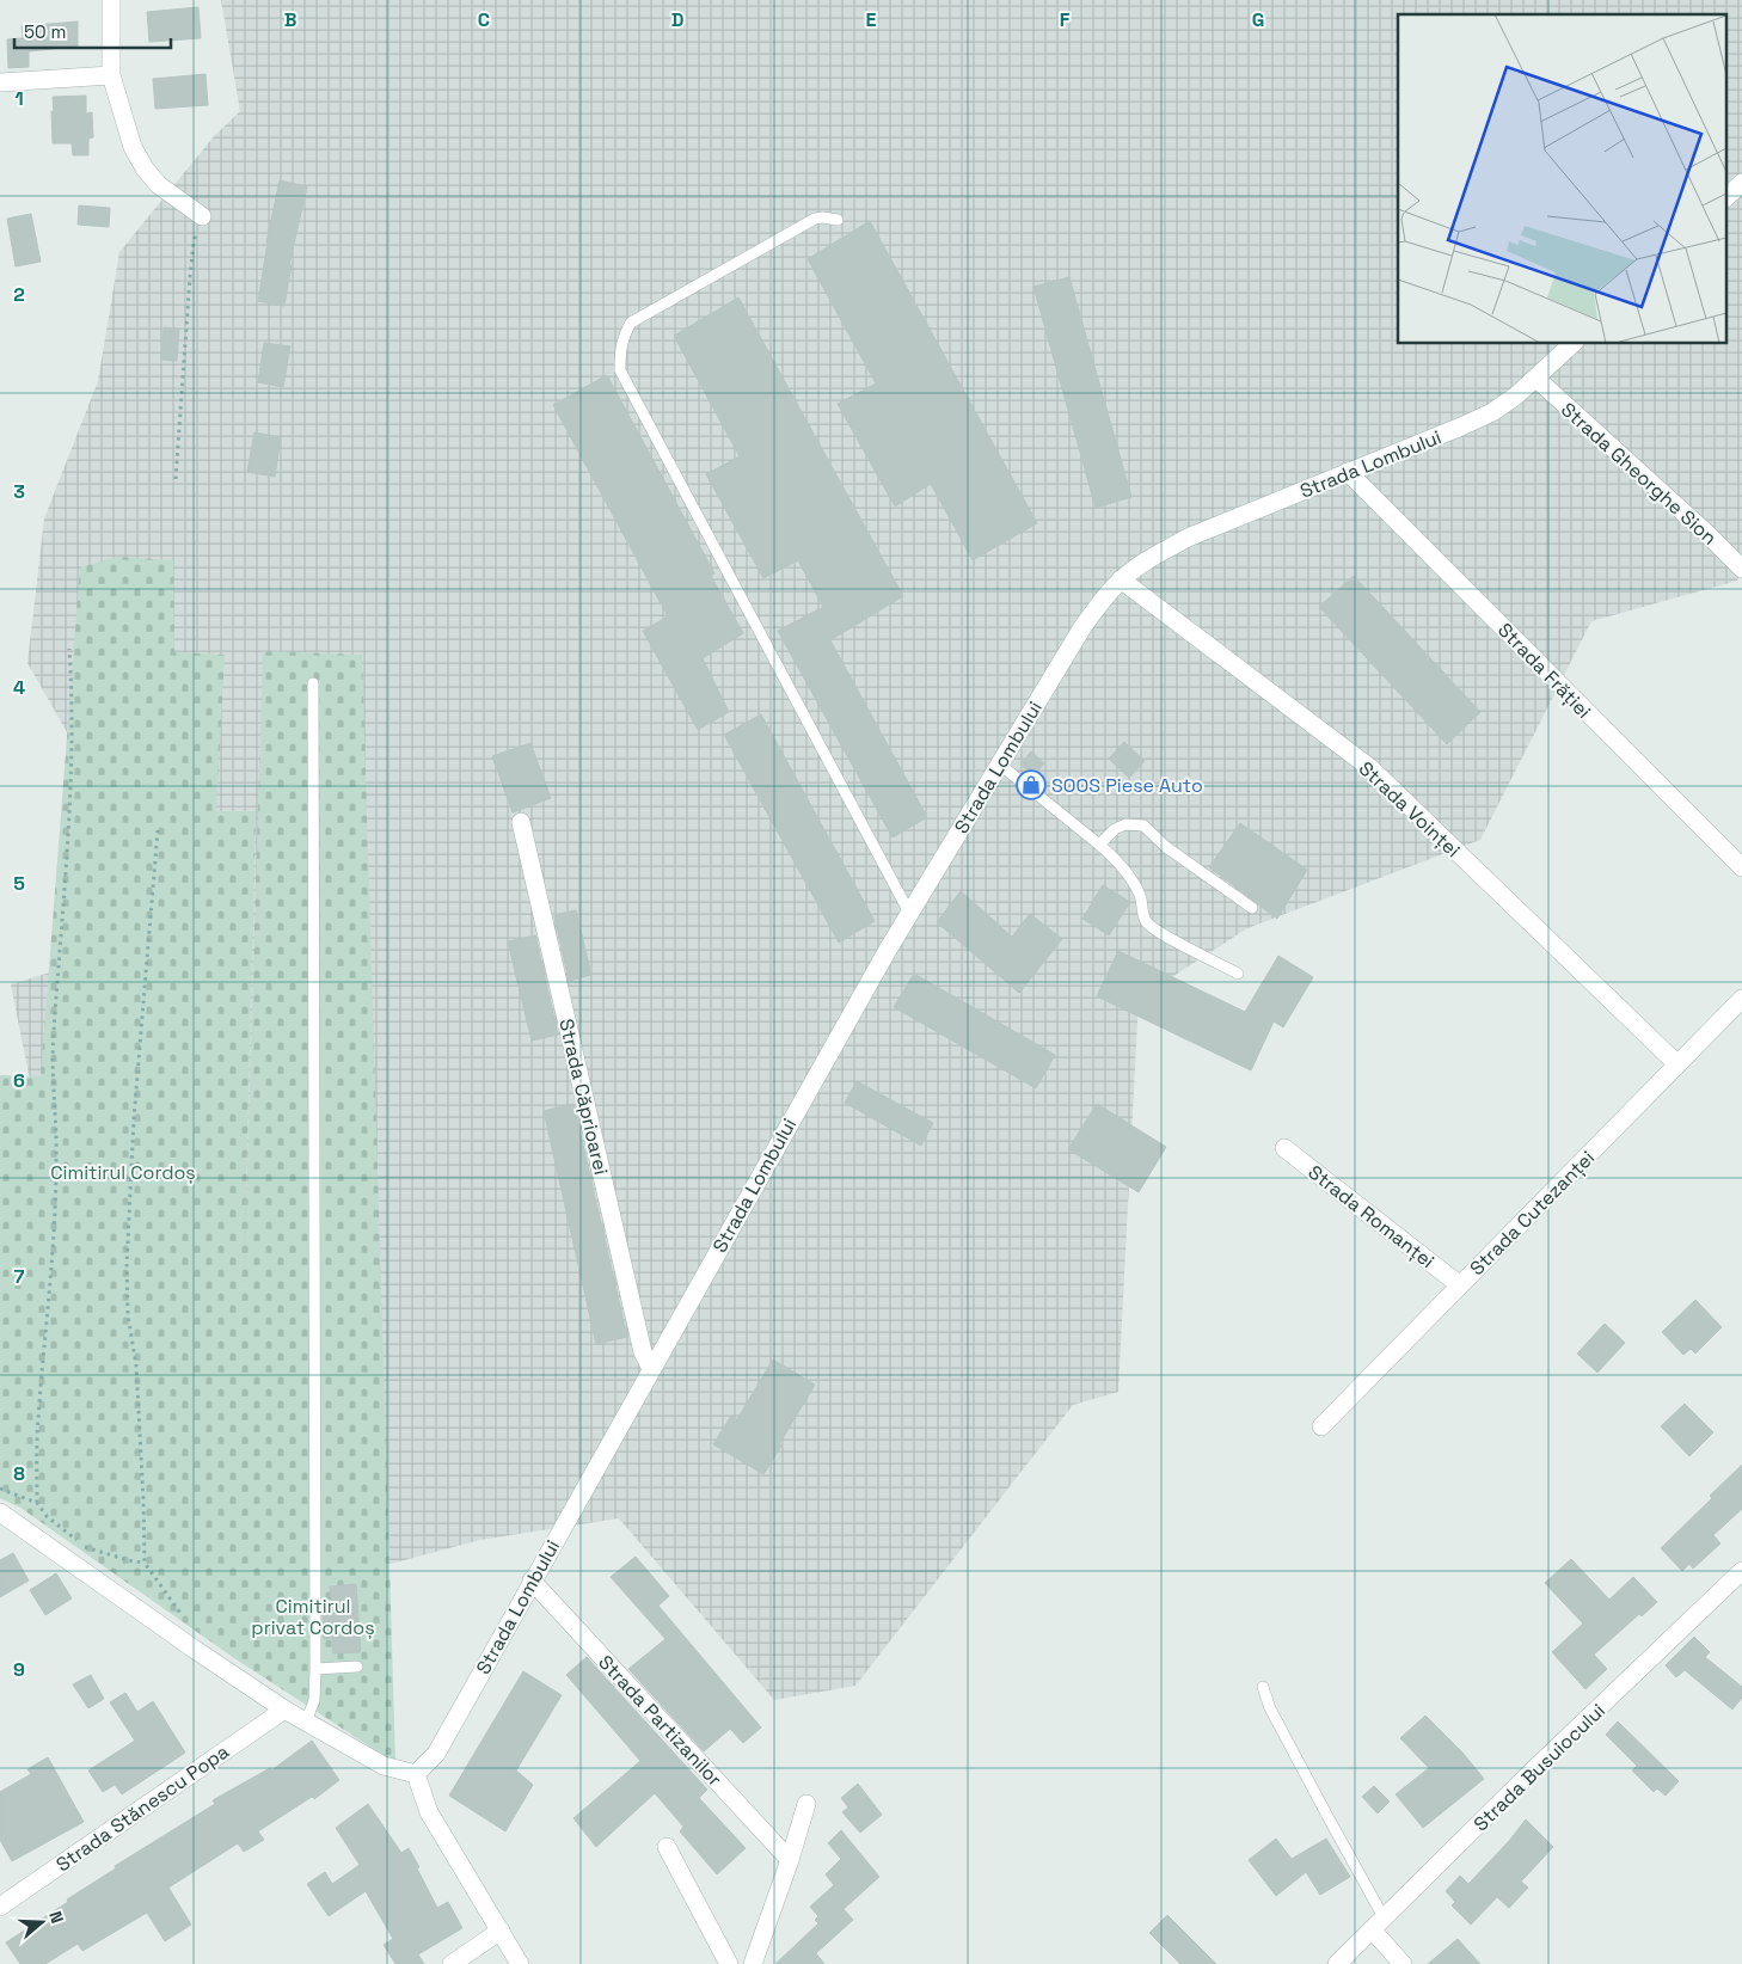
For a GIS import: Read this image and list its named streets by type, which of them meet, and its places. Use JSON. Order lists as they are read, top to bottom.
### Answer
{
  "streets": {
    "street": [
      "Strada Lombului",
      "Strada Gheorghe Sion",
      "Strada Frăției",
      "Strada Voinței",
      "Strada Căprioarei",
      "Strada Cutezanței",
      "Strada Romanței",
      "Strada Partizanilor",
      "Strada Busuiocului",
      "Strada Stănescu Popa"
    ]
  },
  "crossings": [
    ["Strada Lombului", "Strada Gheorghe Sion"],
    ["Strada Lombului", "Strada Frăției"],
    ["Strada Lombului", "Strada Voinței"],
    ["Strada Lombului", "Strada Căprioarei"],
    ["Strada Lombului", "Strada Partizanilor"],
    ["Strada Voinței", "Strada Cutezanței"],
    ["Strada Cutezanței", "Strada Romanței"]
  ],
  "parks": ["Cimitirul Cordoș", "Cimitirul privat Cordoș"],
  "places": {
    "shop": ["SOOS Piese Auto"]
  },
  "scale_bar": "50 m",
  "north": "right",
  "grid": {
    "columns": [
      "B",
      "C",
      "D",
      "E",
      "F",
      "G"
    ],
    "rows": [
      "1",
      "2",
      "3",
      "4",
      "5",
      "6",
      "7",
      "8",
      "9"
    ]
  }
}
